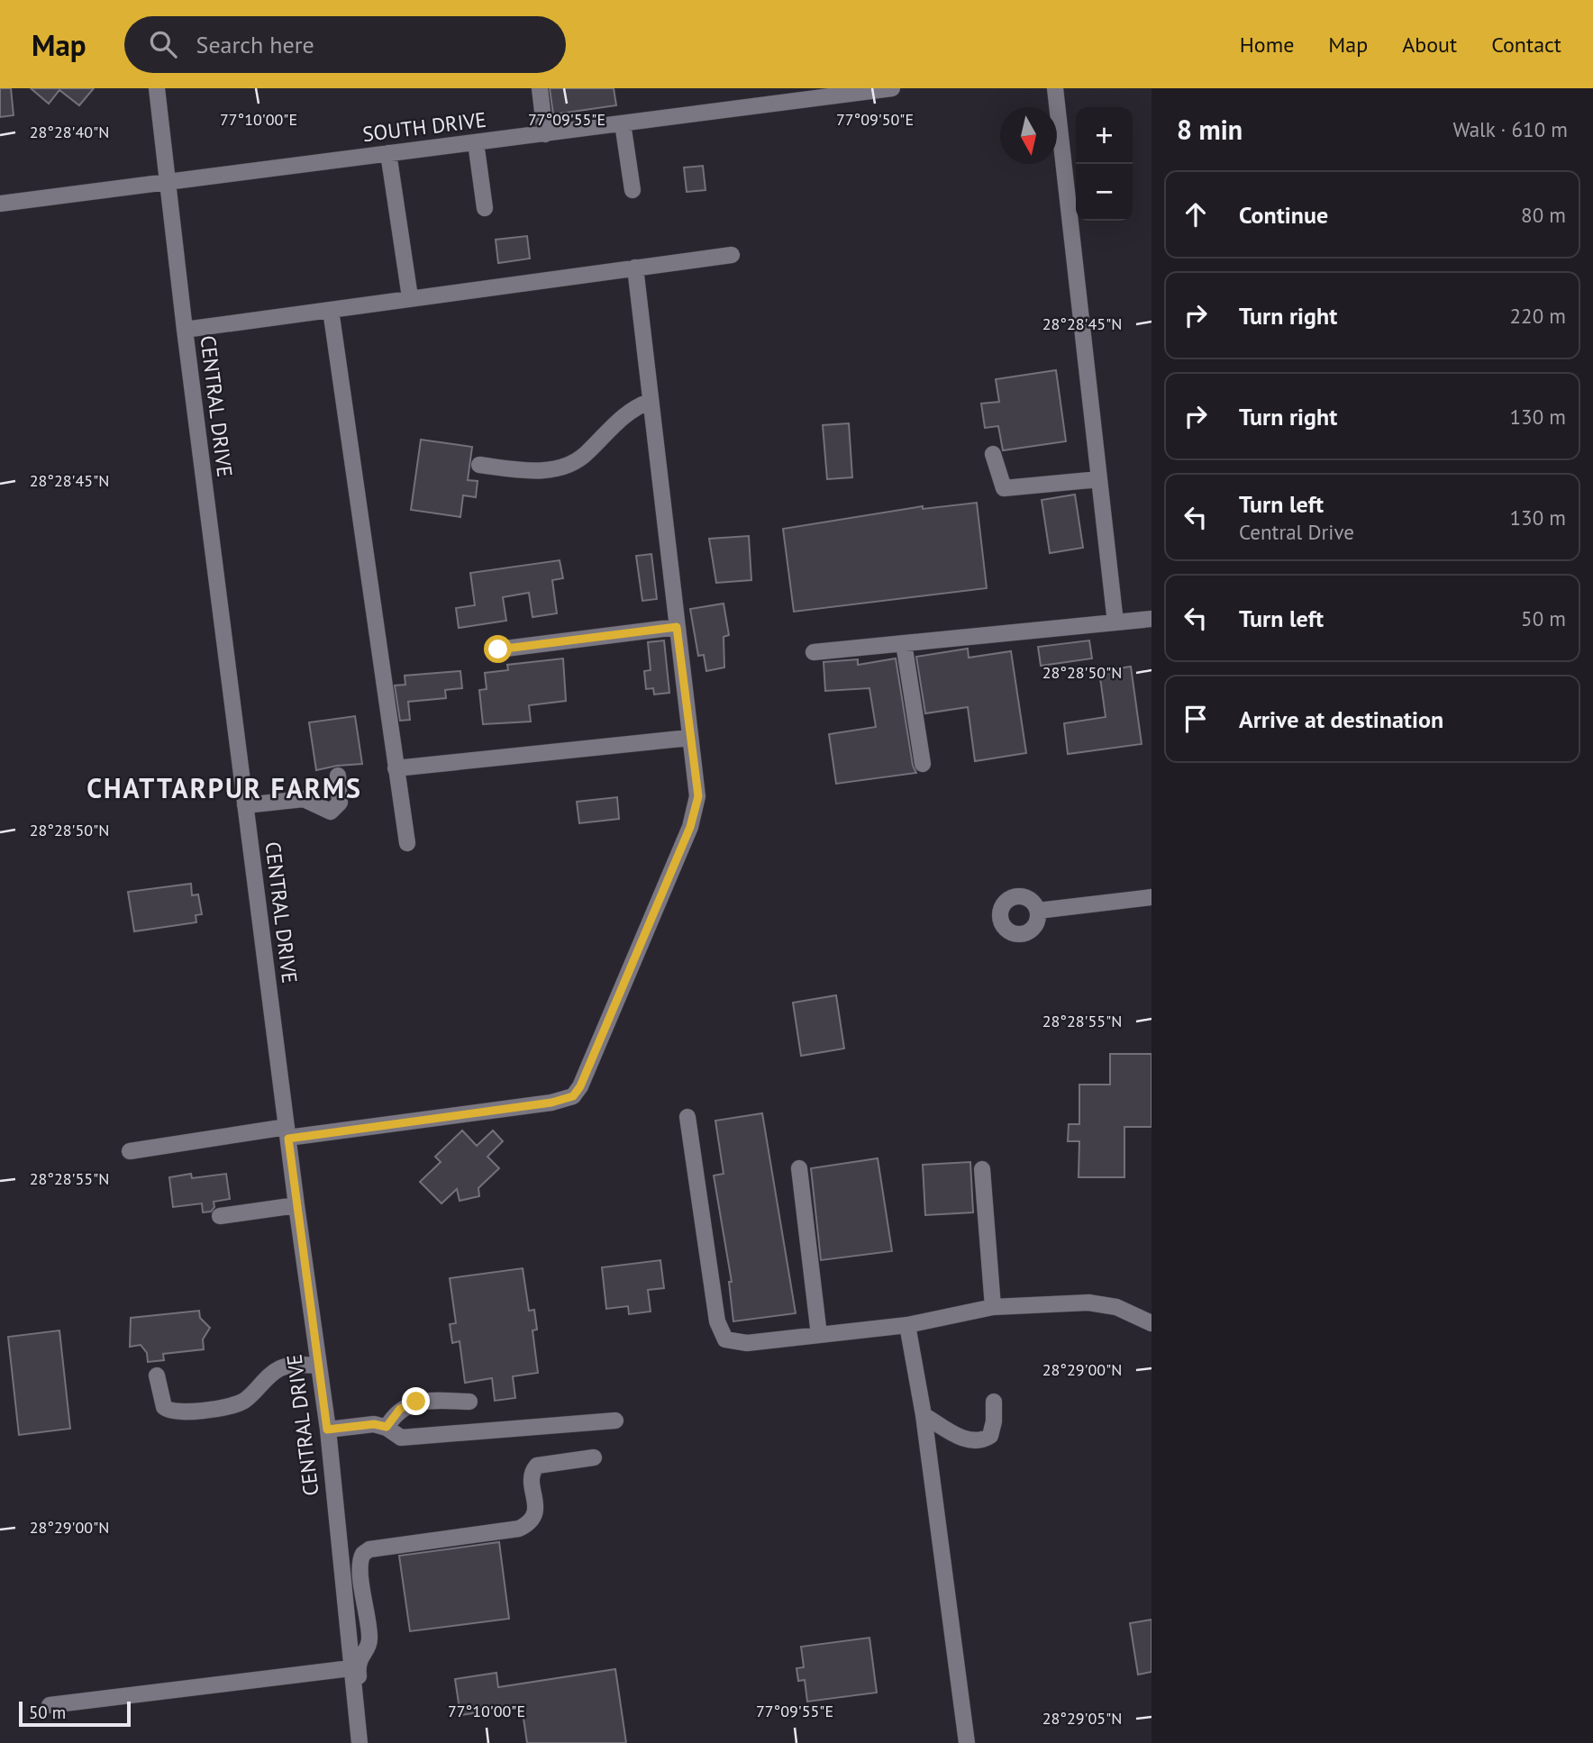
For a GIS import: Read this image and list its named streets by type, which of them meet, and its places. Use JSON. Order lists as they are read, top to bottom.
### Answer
{
  "streets": {
    "street": ["SOUTH DRIVE", "CENTRAL DRIVE"]
  },
  "crossings": [
    ["SOUTH DRIVE", "CENTRAL DRIVE"]
  ],
  "districts": ["CHATTARPUR FARMS"],
  "scale_bar": "50 m",
  "north": "bottom",
  "page": {
    "header": "Map",
    "search": "Search here",
    "nav": [
      "Home",
      "Map",
      "About",
      "Contact"
    ],
    "heading": ["8 min", "Walk · 610 m"],
    "map_buttons": ["+", "−"],
    "list": [
      ["Continue", "80 m"],
      ["Turn right", "220 m"],
      ["Turn right", "130 m"],
      ["Turn left", "Central Drive", "130 m"],
      ["Turn left", "50 m"],
      "Arrive at destination"
    ],
    "scale": "50 m"
  },
  "coordinates": [
    "77°10'00\"E",
    "77°09'55\"E",
    "77°09'50\"E",
    "28°28'40\"N",
    "28°28'45\"N",
    "28°28'50\"N",
    "28°28'55\"N",
    "28°29'00\"N",
    "28°29'05\"N"
  ]
}
